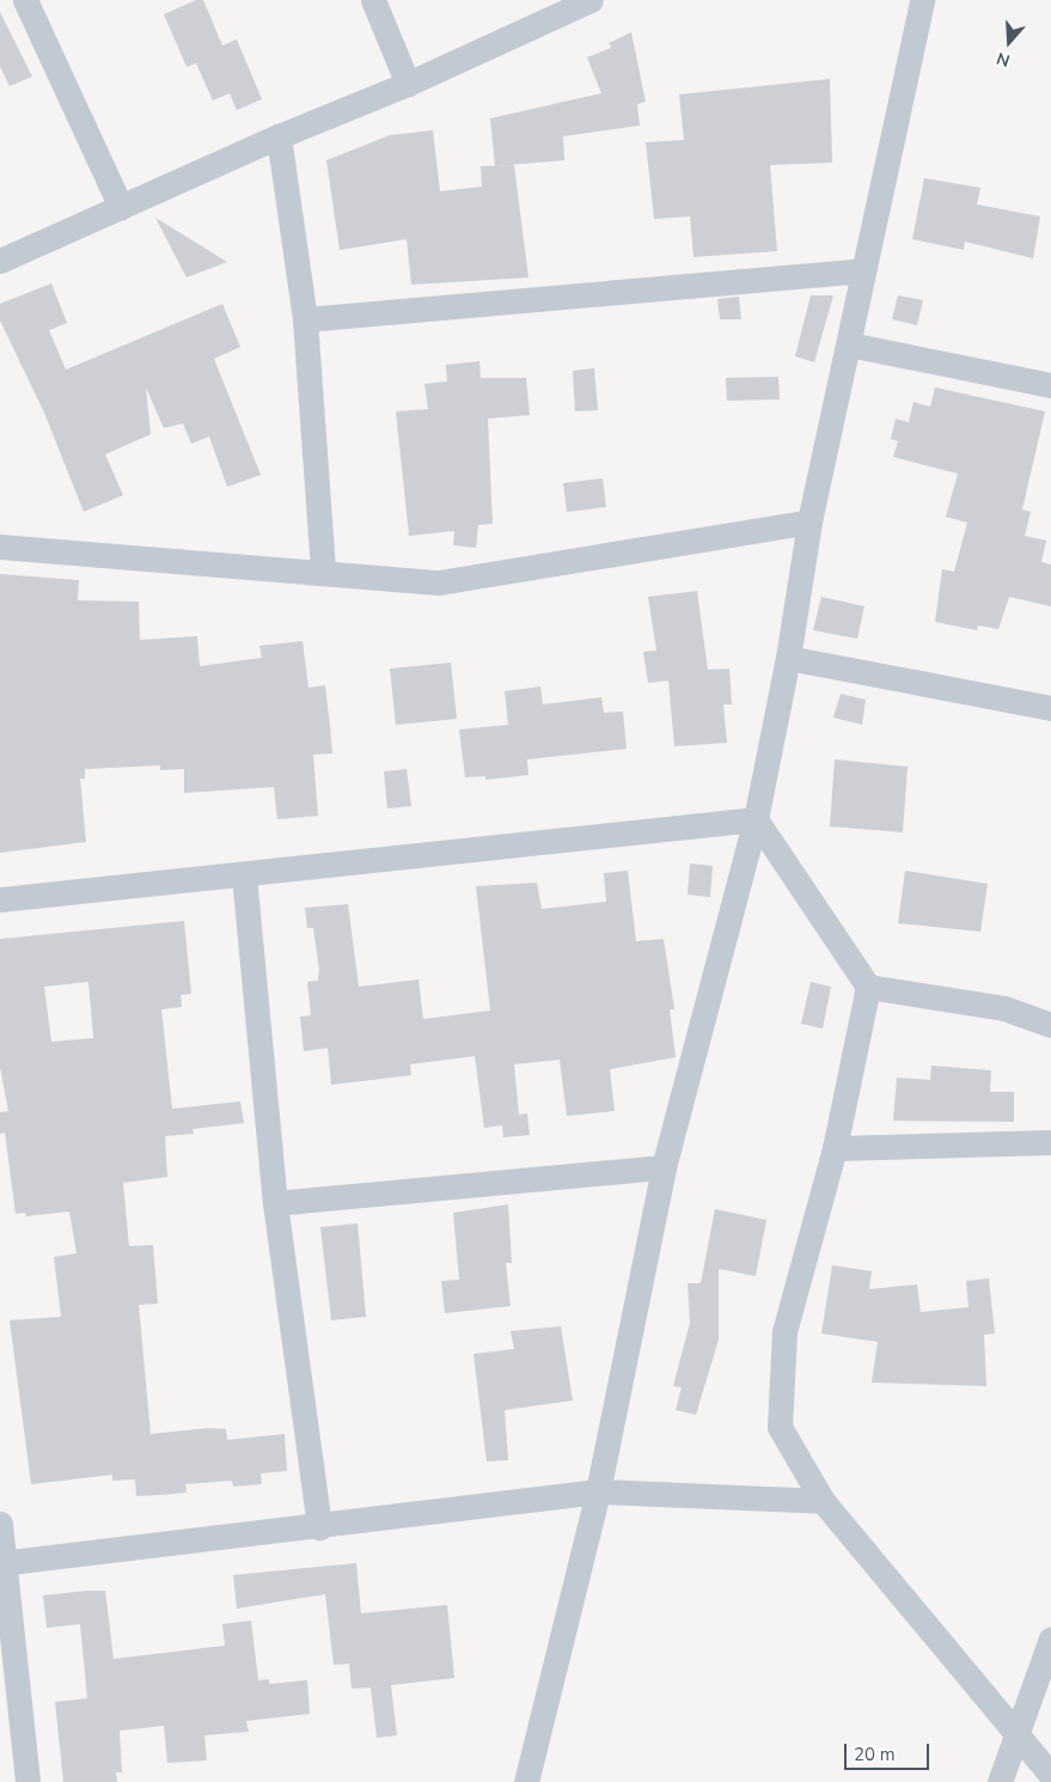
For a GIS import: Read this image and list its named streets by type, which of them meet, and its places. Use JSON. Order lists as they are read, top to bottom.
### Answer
{
  "scale_bar": "20 m",
  "north": "bottom"
}
